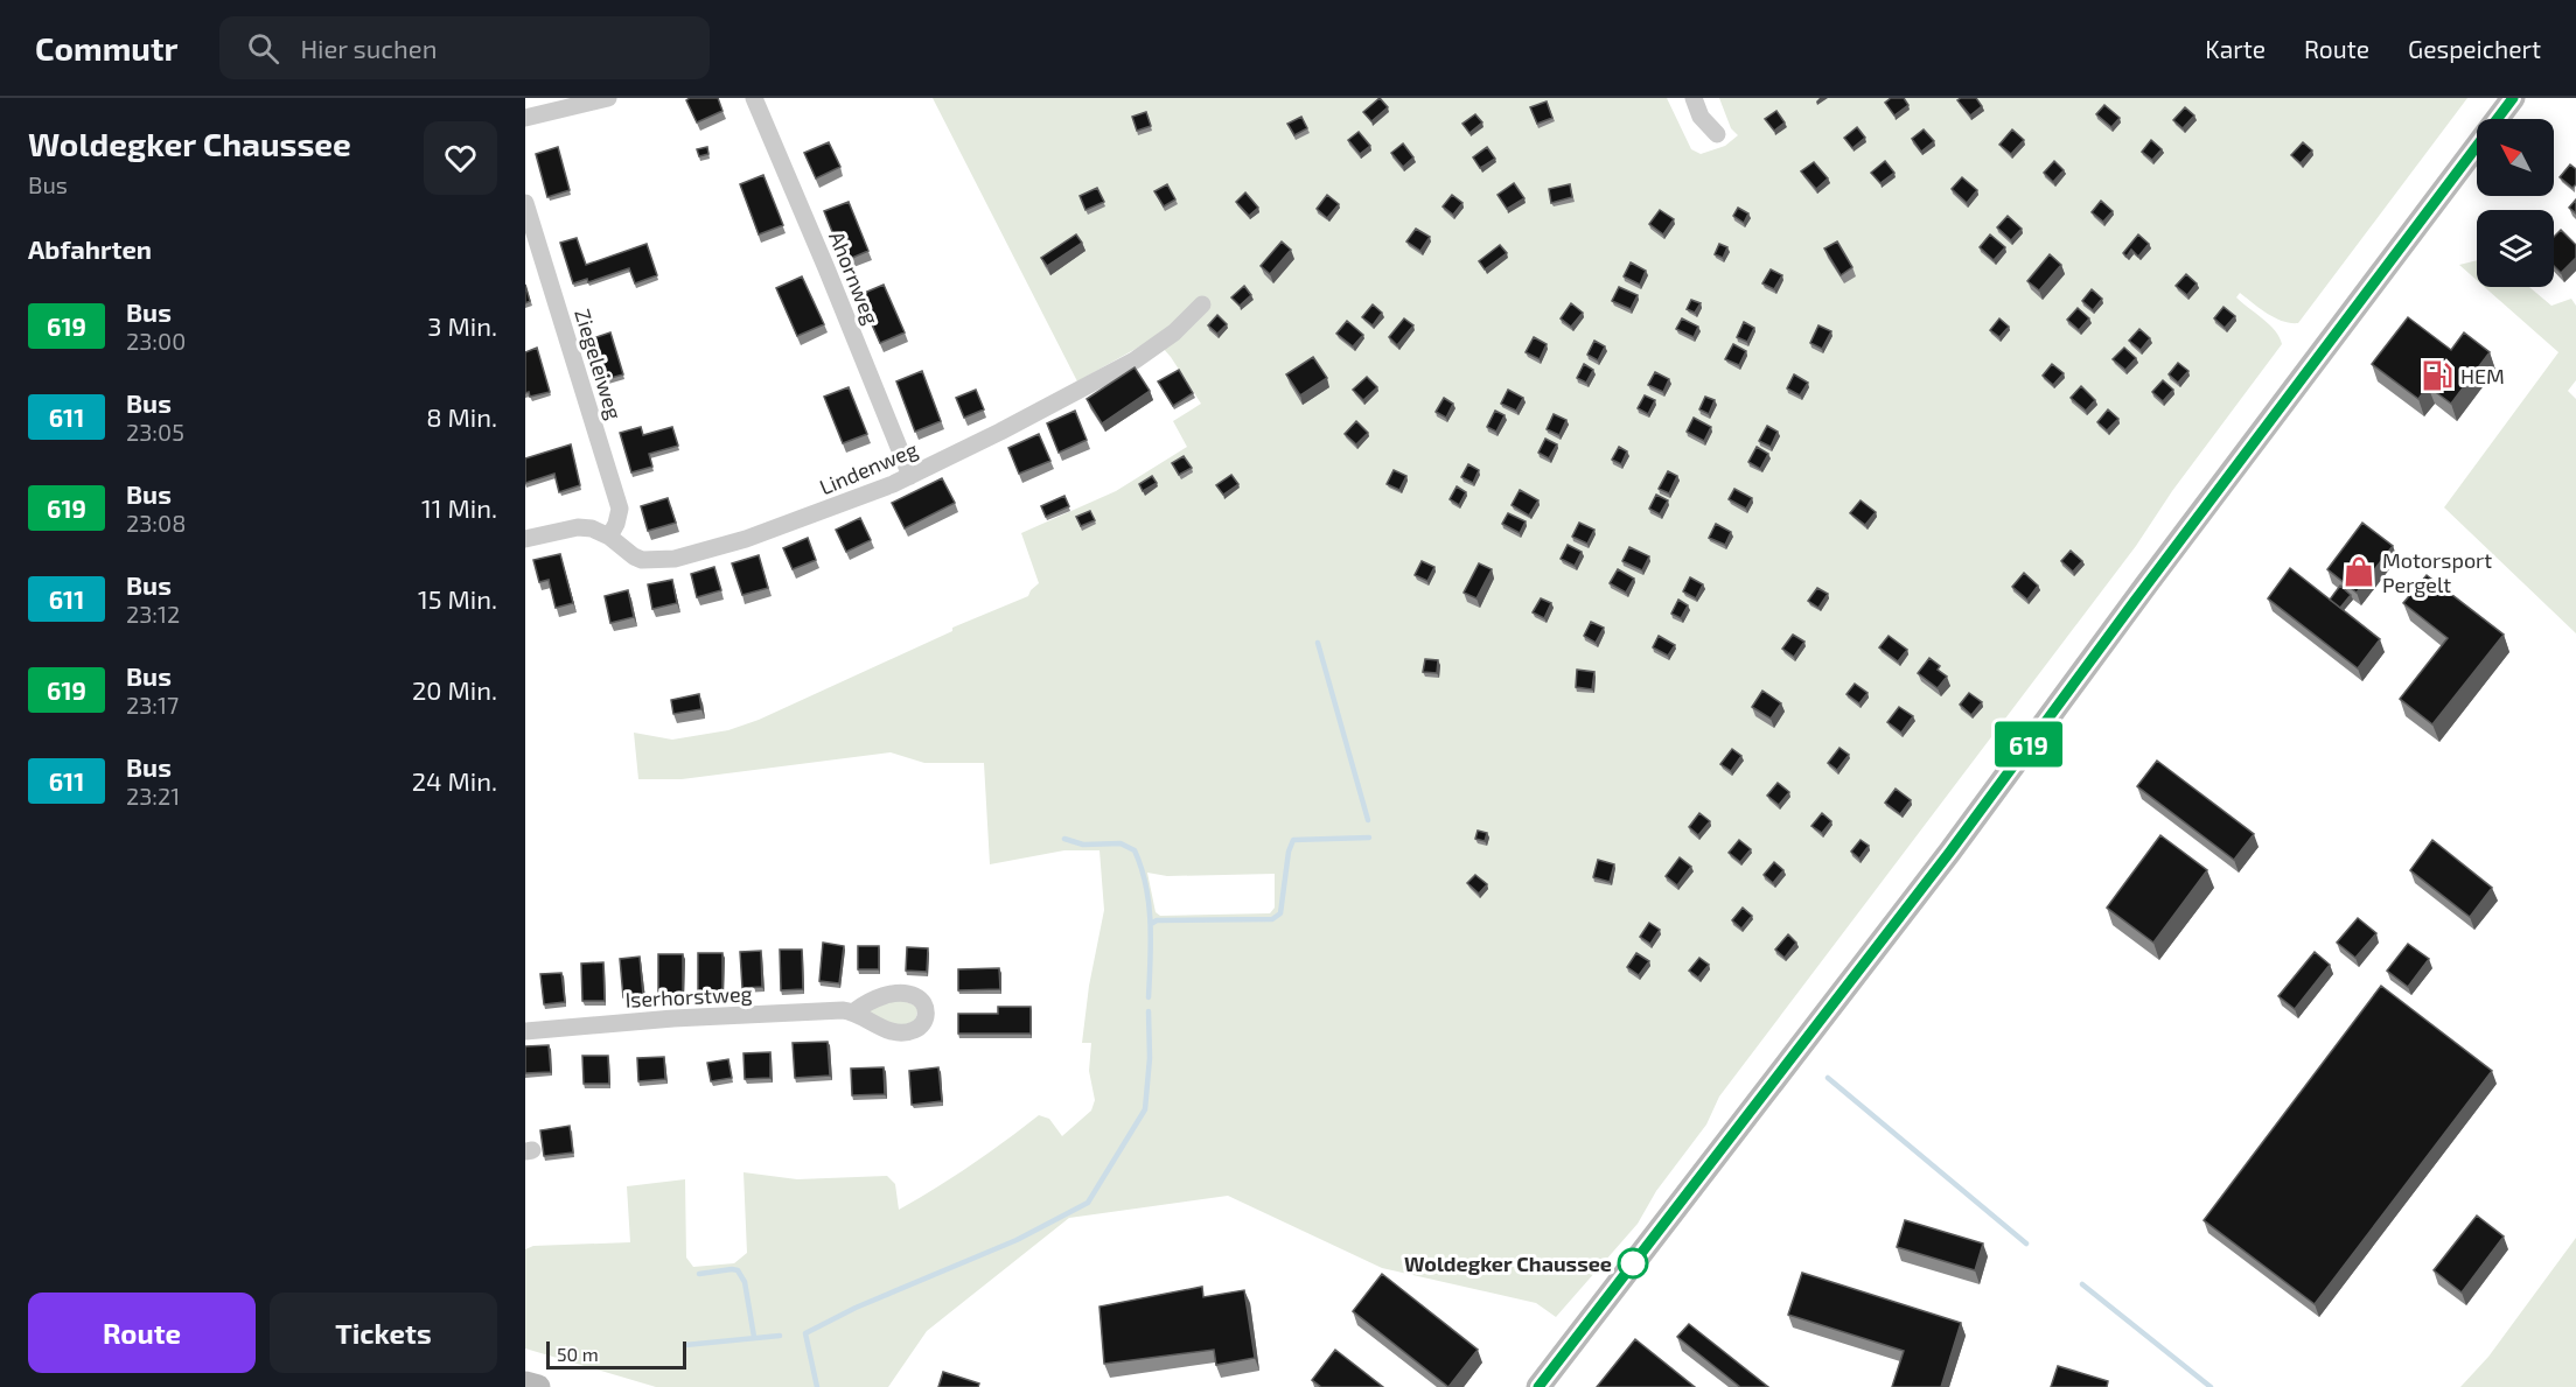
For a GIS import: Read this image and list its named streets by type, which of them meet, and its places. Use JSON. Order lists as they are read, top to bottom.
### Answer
{
  "streets": {
    "street": [
      "Ahornweg",
      "Ziegeleiweg",
      "Lindenweg",
      "Iserhorstweg"
    ]
  },
  "crossings": [
    ["Ahornweg", "Lindenweg"],
    ["Ziegeleiweg", "Lindenweg"]
  ],
  "places": {
    "fuel station": ["HEM"],
    "shop": ["Motorsport Pergelt"],
    "other": ["Woldegker Chaussee"]
  },
  "lines": ["bus line 619"],
  "scale_bar": "50 m",
  "north": "top left",
  "page": {
    "header": "Commutr",
    "search": "Hier suchen",
    "nav": ["Karte", "Route", "Gespeichert"],
    "heading": [
      ["Woldegker Chaussee", "Bus"],
      "Abfahrten"
    ],
    "on_map": "619",
    "list": [
      {
        "mark": "619",
        "name": "Bus",
        "note": "23:00",
        "value": "3 Min."
      },
      {
        "mark": "611",
        "name": "Bus",
        "note": "23:05",
        "value": "8 Min."
      },
      {
        "mark": "619",
        "name": "Bus",
        "note": "23:08",
        "value": "11 Min."
      },
      {
        "mark": "611",
        "name": "Bus",
        "note": "23:12",
        "value": "15 Min."
      },
      {
        "mark": "619",
        "name": "Bus",
        "note": "23:17",
        "value": "20 Min."
      },
      {
        "mark": "611",
        "name": "Bus",
        "note": "23:21",
        "value": "24 Min."
      }
    ],
    "buttons": ["Route", "Tickets"],
    "scale": "50 m"
  }
}
